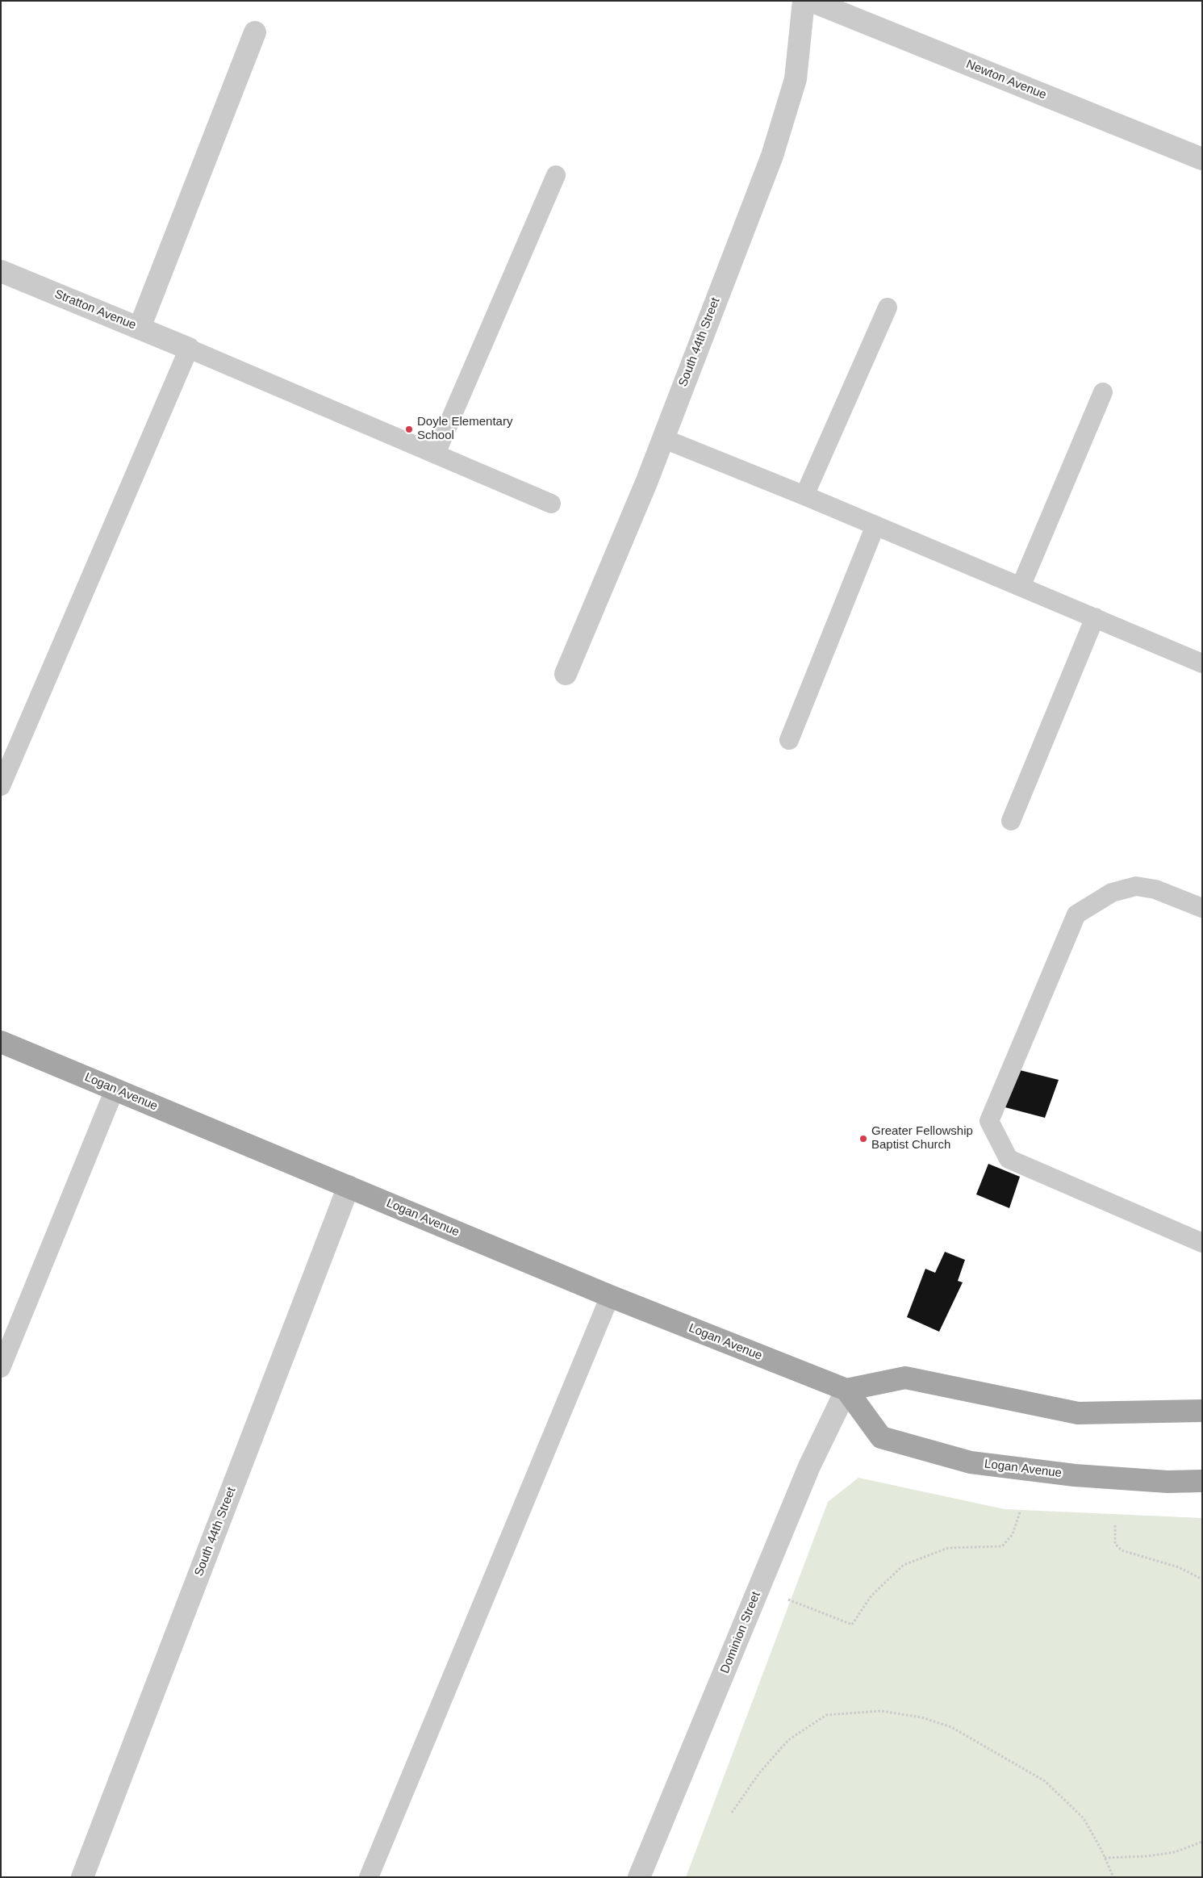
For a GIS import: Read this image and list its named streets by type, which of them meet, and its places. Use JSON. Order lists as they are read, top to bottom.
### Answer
{
  "streets": {
    "main road": ["Logan Avenue"],
    "street": [
      "Newton Avenue",
      "Stratton Avenue",
      "South 44th Street",
      "Dominion Street"
    ]
  },
  "crossings": [
    ["South 44th Street", "Logan Avenue"],
    ["Logan Avenue", "Dominion Street"]
  ],
  "places": ["Doyle Elementary School", "Greater Fellowship Baptist Church"]
}
